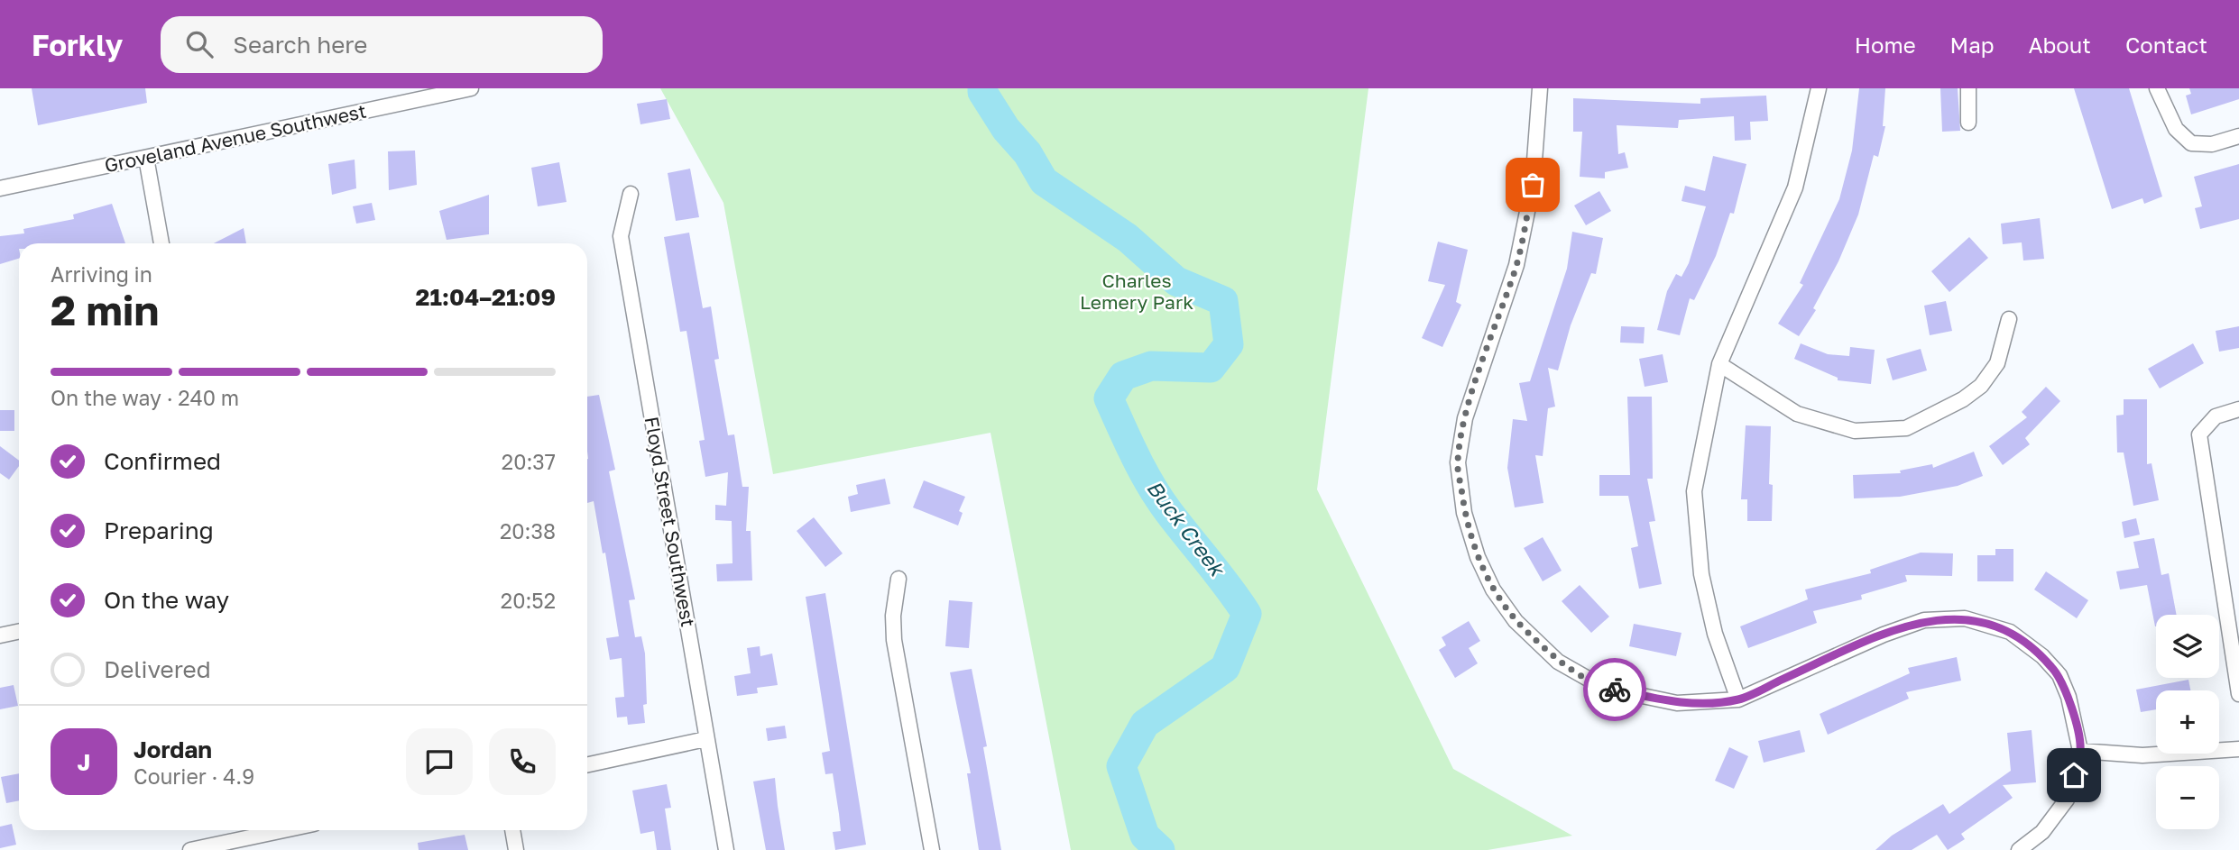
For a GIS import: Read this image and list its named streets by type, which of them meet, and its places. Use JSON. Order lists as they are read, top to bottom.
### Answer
{
  "streets": {
    "street": ["Groveland Avenue Southwest", "Floyd Street Southwest"]
  },
  "water": ["Buck Creek"],
  "parks": ["Charles Lemery Park"],
  "page": {
    "header": "Forkly",
    "search": "Search here",
    "nav": [
      "Home",
      "Map",
      "About",
      "Contact"
    ],
    "heading": ["2 min", "Arriving in", "21:04–21:09"],
    "panel": ["Jordan", "Courier · 4.9"],
    "bar": "On the way · 240 m",
    "list": [
      ["Confirmed", "20:37"],
      ["Preparing", "20:38"],
      ["On the way", "20:52"],
      "Delivered"
    ],
    "map_buttons": ["+", "−"],
    "round": "J"
  }
}
